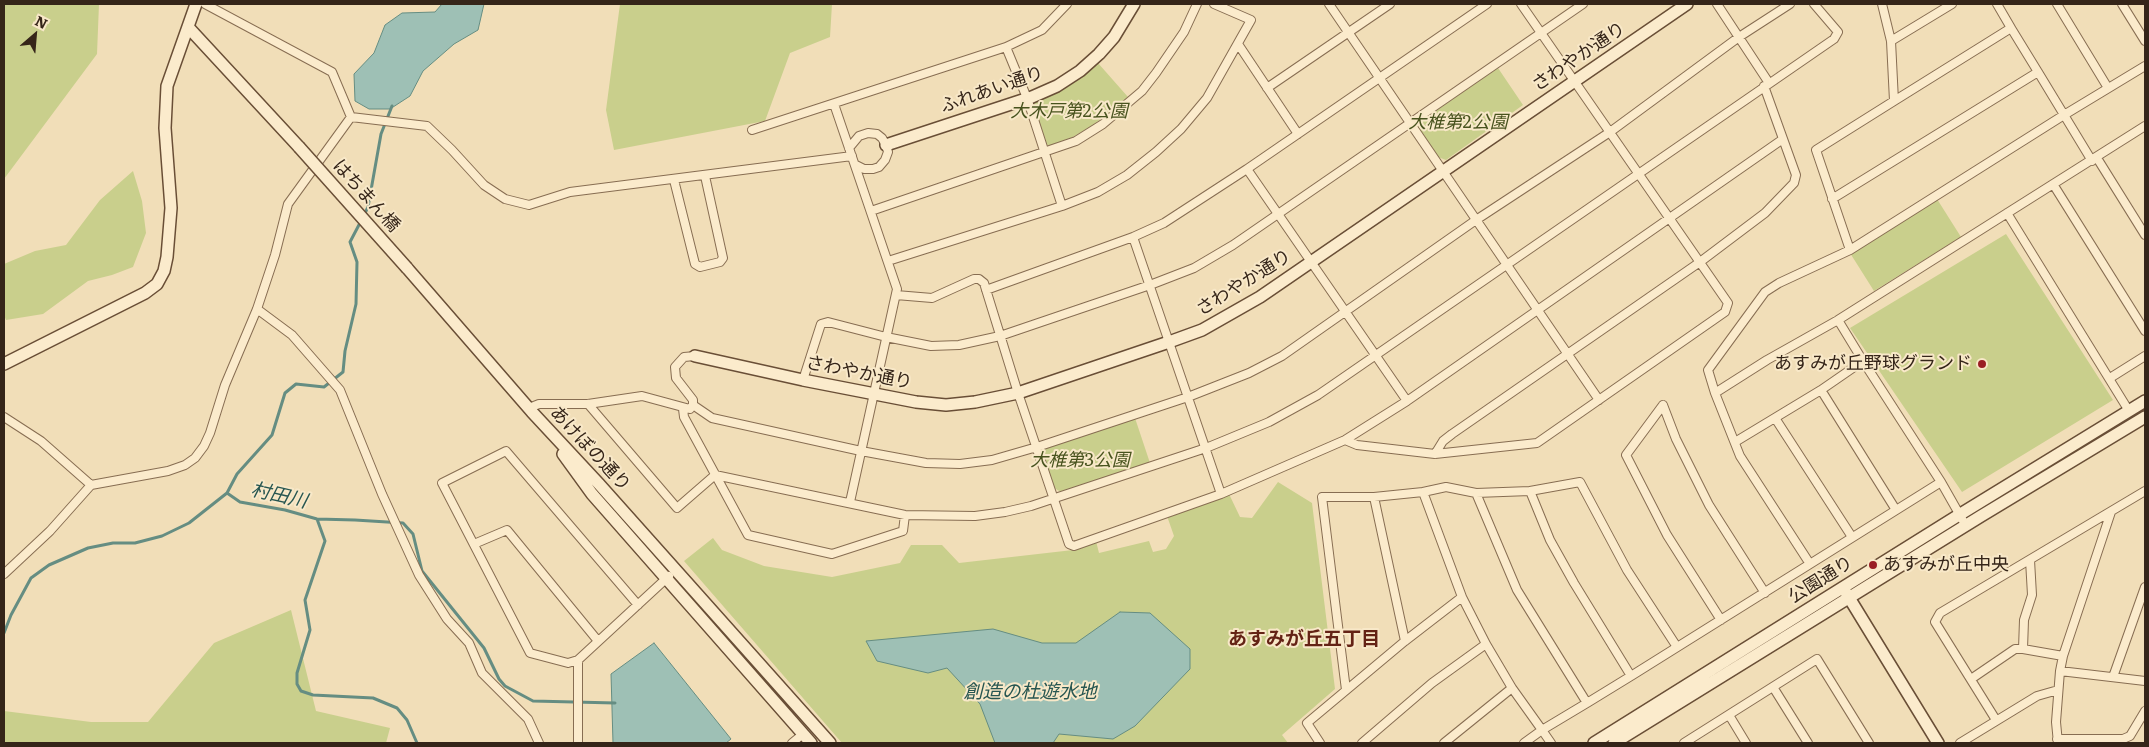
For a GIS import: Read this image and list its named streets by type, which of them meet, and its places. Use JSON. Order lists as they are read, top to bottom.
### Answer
{
  "streets": {
    "street": [
      "さわやか通り",
      "ふれあい通り",
      "はちまん橋",
      "あけぼの通り",
      "公園通り"
    ]
  },
  "crossings": [
    ["はちまん橋", "あけぼの通り"]
  ],
  "districts": ["あすみが丘五丁目"],
  "water": ["村田川", "創造の杜遊水地"],
  "parks": ["大木戸第2公園", "大椎第2公園", "大椎第3公園"],
  "places": ["あすみが丘野球グランド", "あすみが丘中央"],
  "north": "top right"
}
